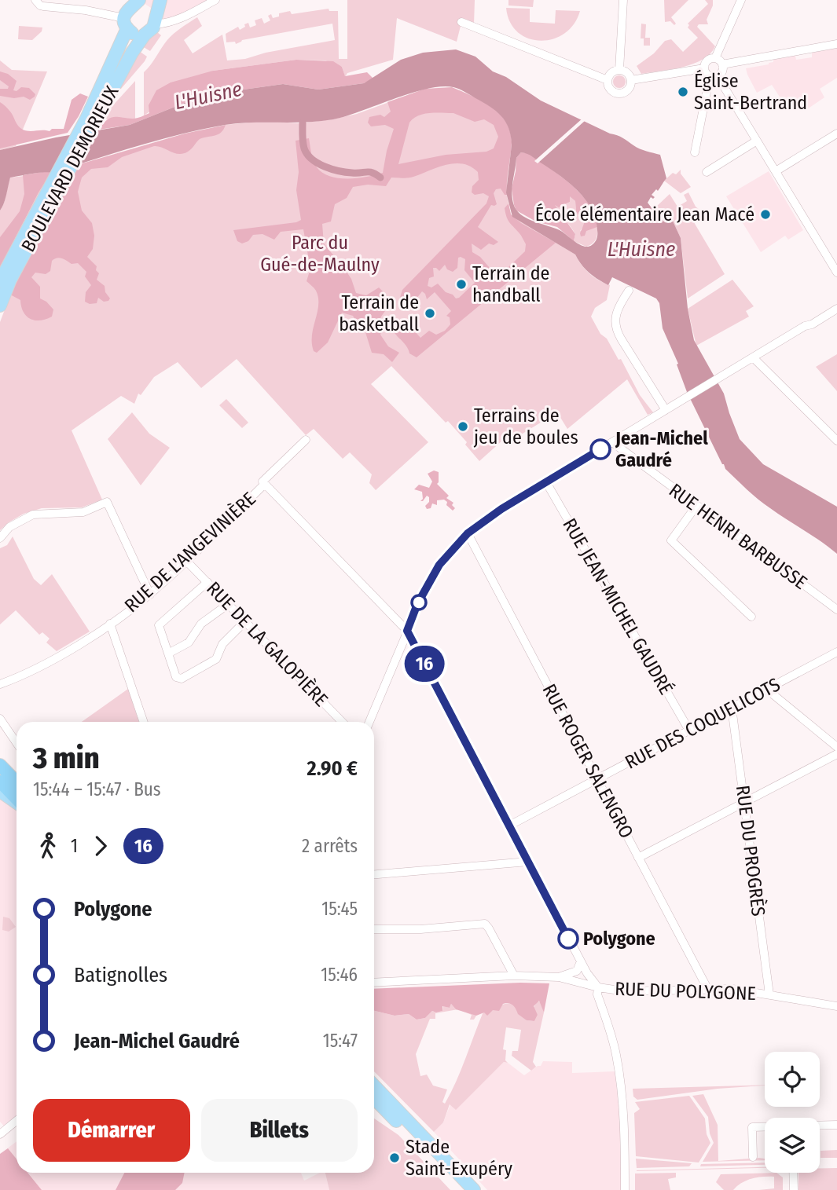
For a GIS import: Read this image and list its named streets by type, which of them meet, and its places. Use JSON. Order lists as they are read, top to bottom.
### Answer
{
  "streets": {
    "main road": ["BOULEVARD DEMORIEUX"],
    "street": [
      "RUE HENRI BARBUSSE",
      "RUE DE L'ANGEVINIÈRE",
      "RUE JEAN-MICHEL GAUDRÉ",
      "RUE DE LA GALOPIÈRE",
      "RUE DES COQUELICOTS",
      "RUE ROGER SALENGRO",
      "RUE DU PROGRÈS",
      "RUE DU POLYGONE"
    ]
  },
  "crossings": [
    ["RUE DE L'ANGEVINIÈRE", "RUE DE LA GALOPIÈRE"],
    ["RUE DE L'ANGEVINIÈRE", "RUE DU POLYGONE"],
    ["RUE JEAN-MICHEL GAUDRÉ", "RUE DES COQUELICOTS"],
    ["RUE DES COQUELICOTS", "RUE ROGER SALENGRO"],
    ["RUE DES COQUELICOTS", "RUE DU PROGRÈS"],
    ["RUE DES COQUELICOTS", "RUE DU POLYGONE"],
    ["RUE ROGER SALENGRO", "RUE DU POLYGONE"],
    ["RUE DU PROGRÈS", "RUE DU POLYGONE"]
  ],
  "water": ["L'Huisne"],
  "parks": ["Parc du Gué-de-Maulny"],
  "places": [
    "Église Saint-Bertrand",
    "École élémentaire Jean Macé",
    "Terrain de handball",
    "Terrain de basketball",
    "Terrains de jeu de boules",
    "Jean-Michel Gaudré",
    "Polygone",
    "Stade Saint-Exupéry"
  ],
  "lines": ["bus line 16"],
  "page": {
    "on_map": "16",
    "heading": ["3 min", "15:44 – 15:47 · Bus", "2.90 €"],
    "legs": ["1", "16", "2 arrêts"],
    "list": [
      {
        "name": "Polygone",
        "value": "15:45"
      },
      {
        "name": "Batignolles",
        "value": "15:46"
      },
      {
        "name": "Jean-Michel Gaudré",
        "value": "15:47"
      }
    ],
    "buttons": ["Démarrer", "Billets"]
  }
}
